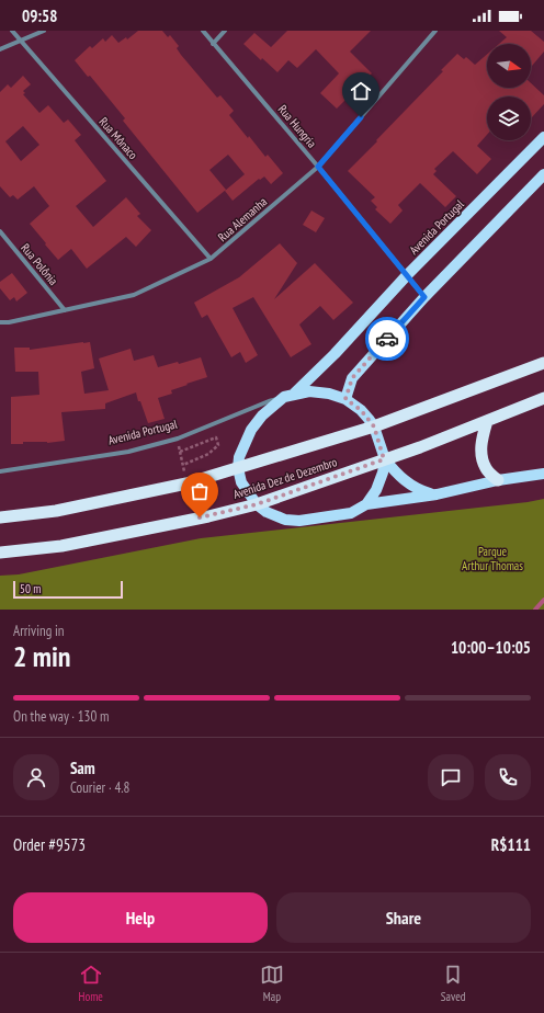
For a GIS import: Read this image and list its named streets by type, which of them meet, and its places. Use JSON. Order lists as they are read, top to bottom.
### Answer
{
  "streets": {
    "highway": ["Avenida Dez de Dezembro"],
    "main road": ["Avenida Portugal"],
    "street": [
      "Rua Hungria",
      "Rua Mônaco",
      "Rua Alemanha",
      "Rua Polônia"
    ]
  },
  "crossings": [
    ["Rua Hungria", "Rua Alemanha"],
    ["Rua Hungria", "Avenida Portugal"],
    ["Rua Mônaco", "Rua Alemanha"],
    ["Rua Alemanha", "Rua Polônia"]
  ],
  "parks": ["Parque Arthur Thomas"],
  "scale_bar": "50 m",
  "north": "right",
  "page": {
    "status": "09:58",
    "scale": "50 m",
    "heading": ["2 min", "Arriving in", "10:00–10:05"],
    "panel": [
      "Sam",
      "Courier · 4.8",
      "Order #9573",
      "R$111"
    ],
    "bar": "On the way · 130 m",
    "buttons": ["Help", "Share"],
    "tabs": ["Home", "Map", "Saved"]
  }
}
